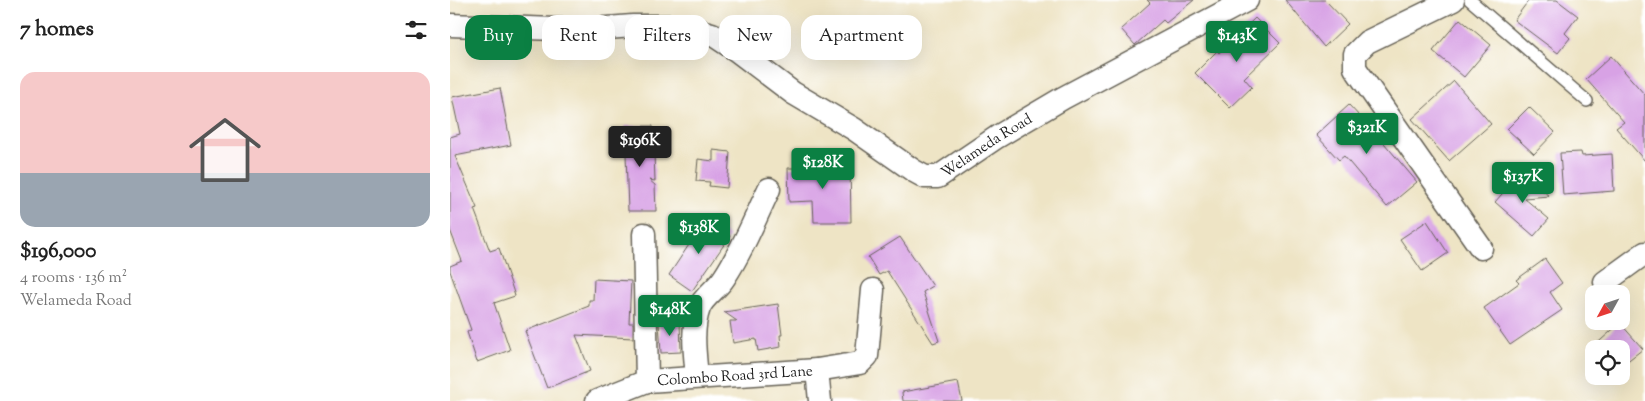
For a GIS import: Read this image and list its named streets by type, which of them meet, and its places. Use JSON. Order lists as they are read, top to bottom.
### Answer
{
  "streets": {
    "street": ["Welameda Road", "Colombo Road 3rd Lane"]
  },
  "north": "bottom left",
  "page": {
    "heading": "7 homes",
    "chip": [
      "Buy",
      "Rent",
      "Filters",
      "New",
      "Apartment"
    ],
    "price": [
      "$143K",
      "$321K",
      "$196K",
      "$128K",
      "$137K",
      "$138K",
      "$148K"
    ],
    "list": [
      {
        "name": "$196,000",
        "note": "4 rooms · 136 m² · Welameda Road"
      }
    ]
  }
}
